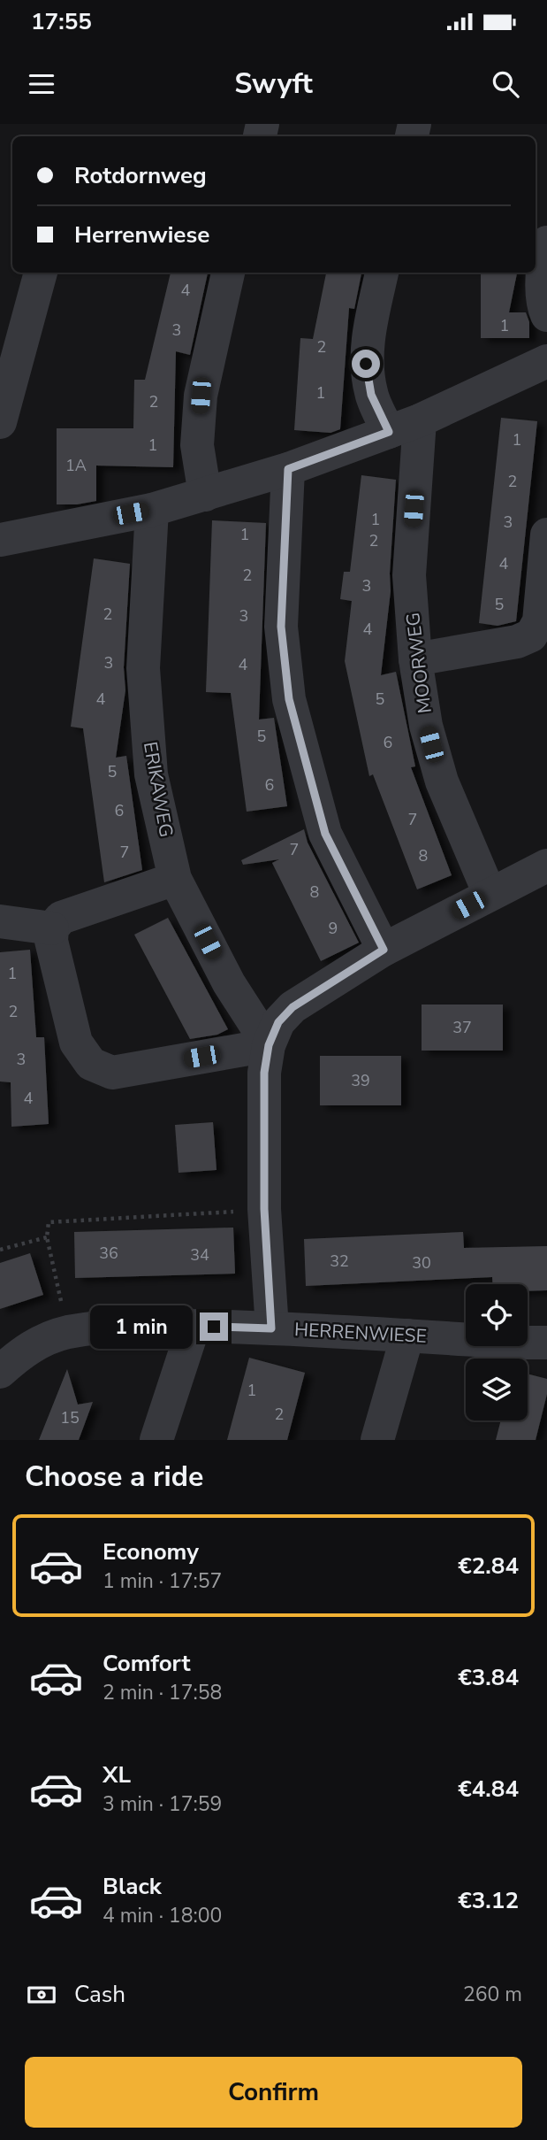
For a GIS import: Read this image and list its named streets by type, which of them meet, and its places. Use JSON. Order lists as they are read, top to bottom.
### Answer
{
  "streets": {
    "street": ["MOORWEG", "ERIKAWEG", "HERRENWIESE"]
  },
  "house_numbers": [
    "4",
    "1",
    "3",
    "2",
    "1",
    "2",
    "1",
    "1",
    "1A",
    "2",
    "1",
    "3",
    "1",
    "2",
    "4",
    "2",
    "3",
    "5",
    "2",
    "3",
    "4",
    "3",
    "4",
    "4",
    "5",
    "5",
    "6",
    "5",
    "6",
    "6",
    "7",
    "7",
    "7",
    "8",
    "8",
    "9",
    "1",
    "2",
    "37",
    "3",
    "39",
    "4",
    "36",
    "34",
    "32",
    "30",
    "1",
    "2",
    "15"
  ],
  "page": {
    "status": "17:55",
    "header": "Swyft",
    "banner": ["Rotdornweg", "Herrenwiese"],
    "bubble": "1 min",
    "heading": "Choose a ride",
    "list": [
      {
        "name": "Economy",
        "note": "1 min · 17:57",
        "value": "€2.84"
      },
      {
        "name": "Comfort",
        "note": "2 min · 17:58",
        "value": "€3.84"
      },
      {
        "name": "XL",
        "note": "3 min · 17:59",
        "value": "€4.84"
      },
      {
        "name": "Black",
        "note": "4 min · 18:00",
        "value": "€3.12"
      }
    ],
    "pay": ["Cash", "260 m"],
    "buttons": "Confirm"
  }
}
